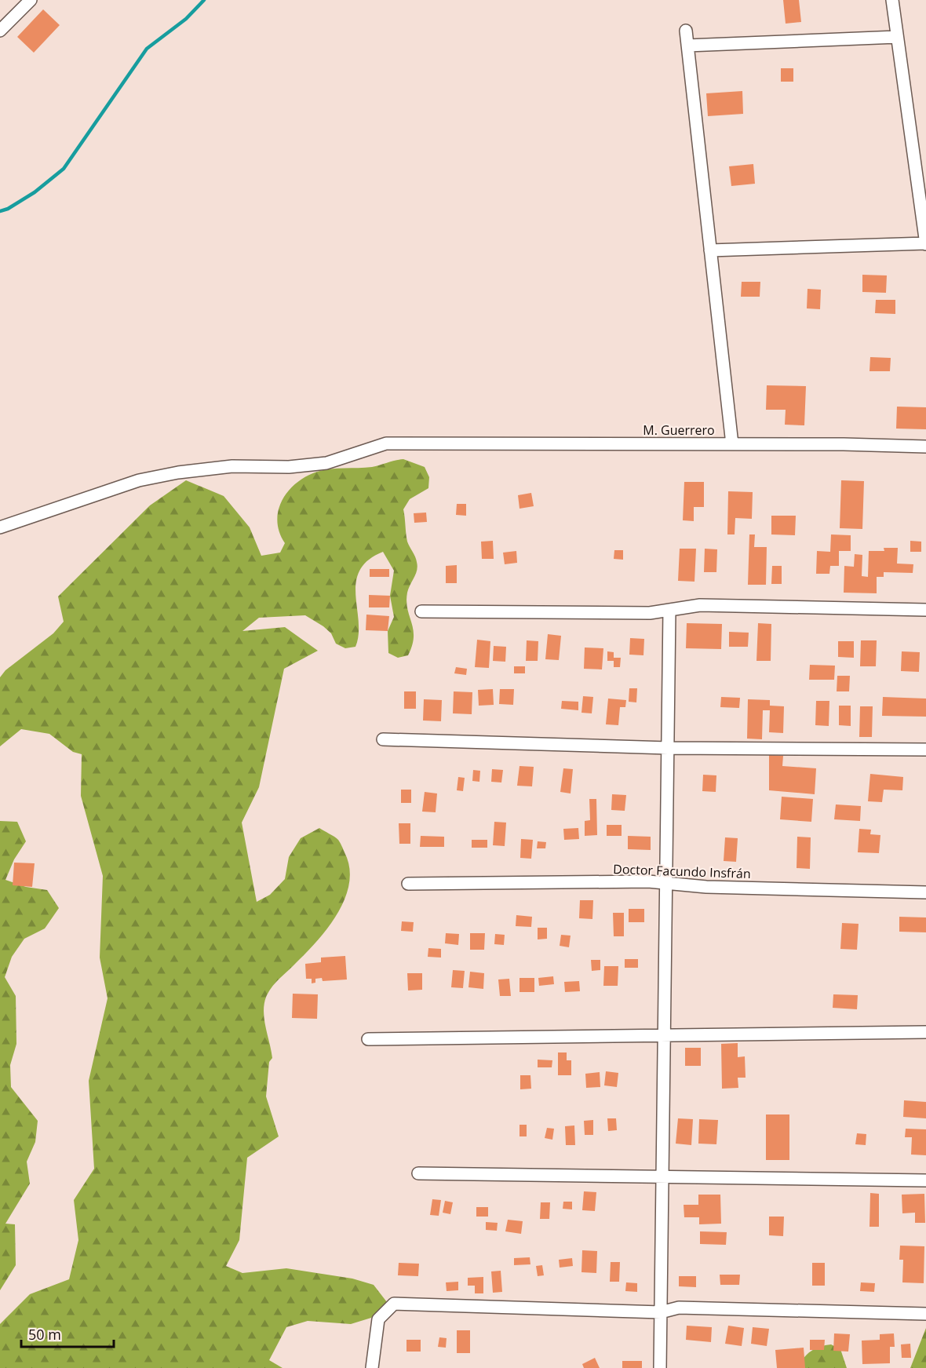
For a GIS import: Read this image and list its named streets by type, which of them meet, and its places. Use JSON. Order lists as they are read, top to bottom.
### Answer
{
  "streets": {
    "street": ["M. Guerrero", "Doctor Facundo Insfrán"]
  },
  "scale_bar": "50 m"
}
